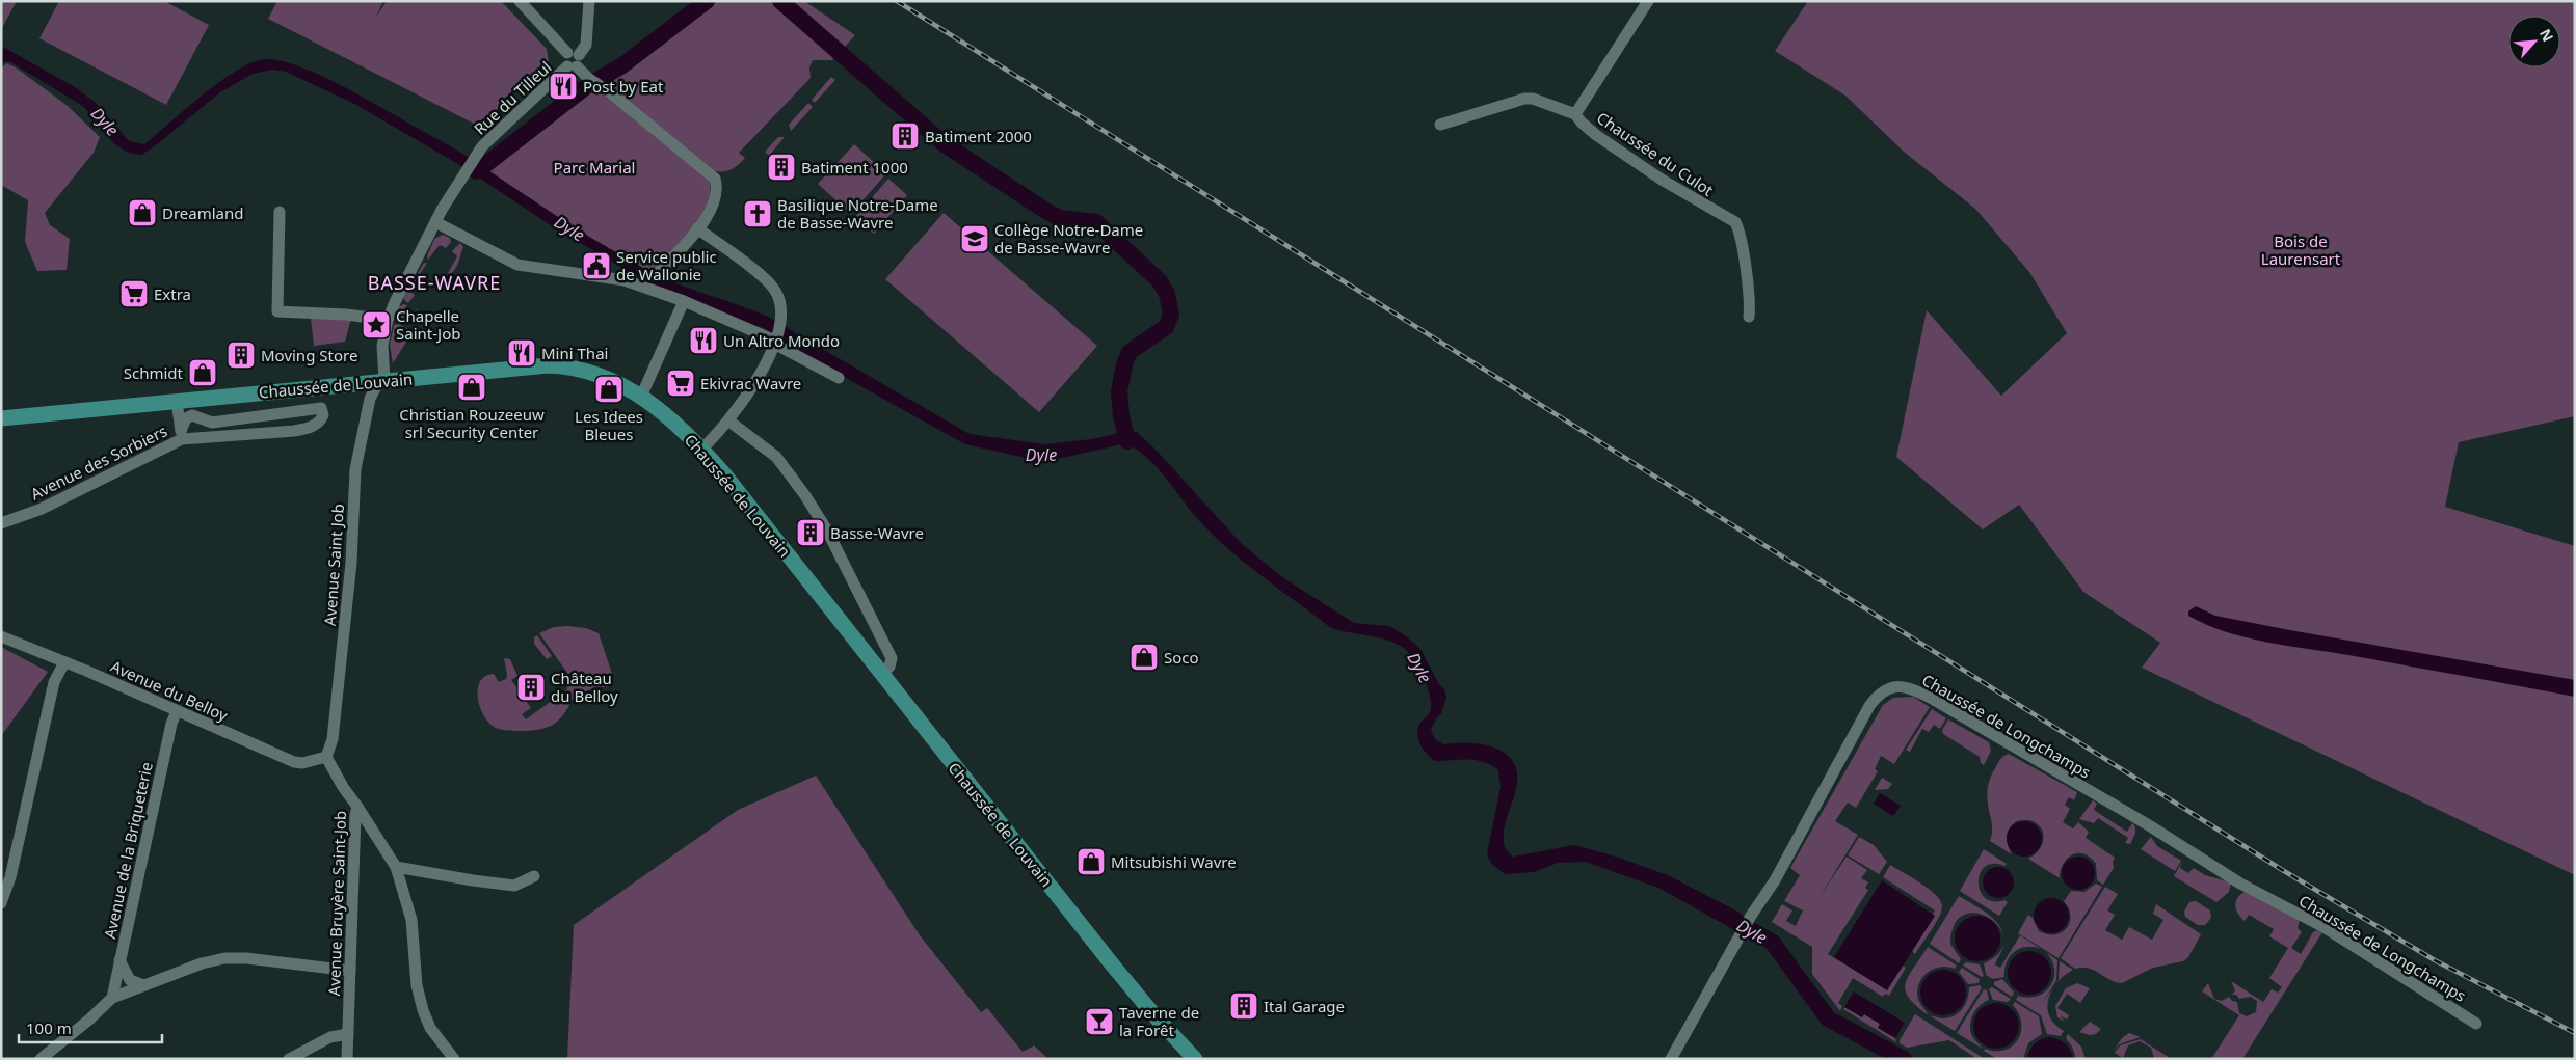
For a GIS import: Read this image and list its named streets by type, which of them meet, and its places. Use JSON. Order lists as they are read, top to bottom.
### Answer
{
  "streets": {
    "main road": ["Chaussée de Louvain"],
    "street": [
      "Rue du Tilleul",
      "Chaussée du Culot",
      "Avenue des Sorbiers",
      "Avenue Saint Job",
      "Avenue du Belloy",
      "Chaussée de Longchamps",
      "Avenue de la Briqueterie",
      "Avenue Bruyère Saint-Job"
    ]
  },
  "crossings": [
    ["Rue du Tilleul", "Chaussée de Louvain"],
    ["Rue du Tilleul", "Avenue Saint Job"],
    ["Chaussée de Louvain", "Avenue Saint Job"],
    ["Avenue Saint Job", "Avenue du Belloy"],
    ["Avenue Saint Job", "Avenue Bruyère Saint-Job"],
    ["Avenue du Belloy", "Avenue de la Briqueterie"],
    ["Avenue du Belloy", "Avenue Bruyère Saint-Job"]
  ],
  "districts": ["BASSE-WAVRE"],
  "water": ["Dyle"],
  "parks": ["Parc Marial", "Bois de Laurensart"],
  "places": {
    "restaurant": ["Post by Eat", "Un Altro Mondo", "Mini Thai"],
    "building": [
      "Batiment 2000",
      "Batiment 1000",
      "Moving Store",
      "Basse-Wavre",
      "Château du Belloy",
      "Ital Garage"
    ],
    "shop": [
      "Dreamland",
      "Schmidt",
      "Christian Rouzeeuw srl Security Center",
      "Les Idees Bleues",
      "Soco",
      "Mitsubishi Wavre"
    ],
    "church": ["Basilique Notre-Dame de Basse-Wavre"],
    "school or university": ["Collège Notre-Dame de Basse-Wavre"],
    "public building": ["Service public de Wallonie"],
    "supermarket": ["Extra", "Ekivrac Wavre"],
    "place": ["Chapelle Saint-Job"],
    "bar": ["Taverne de la Forêt"]
  },
  "scale_bar": "100 m",
  "north": "top right"
}
